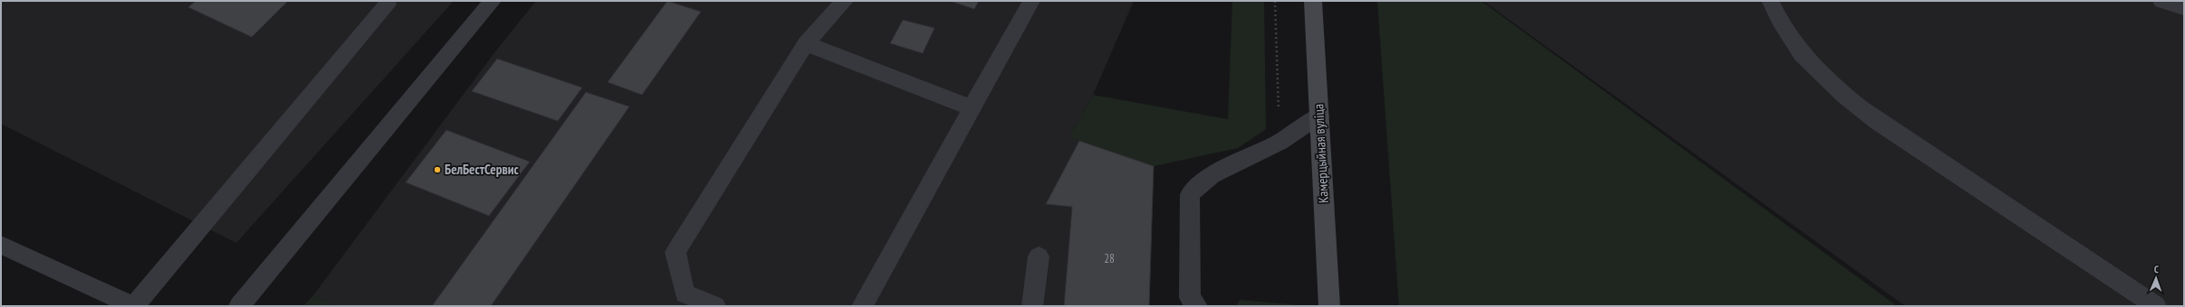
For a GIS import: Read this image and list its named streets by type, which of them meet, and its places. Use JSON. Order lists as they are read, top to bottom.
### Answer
{
  "streets": {
    "main road": ["Камерцыйная вуліца"]
  },
  "places": ["БелБестСервис"],
  "house_numbers": ["28"],
  "north": "top"
}
